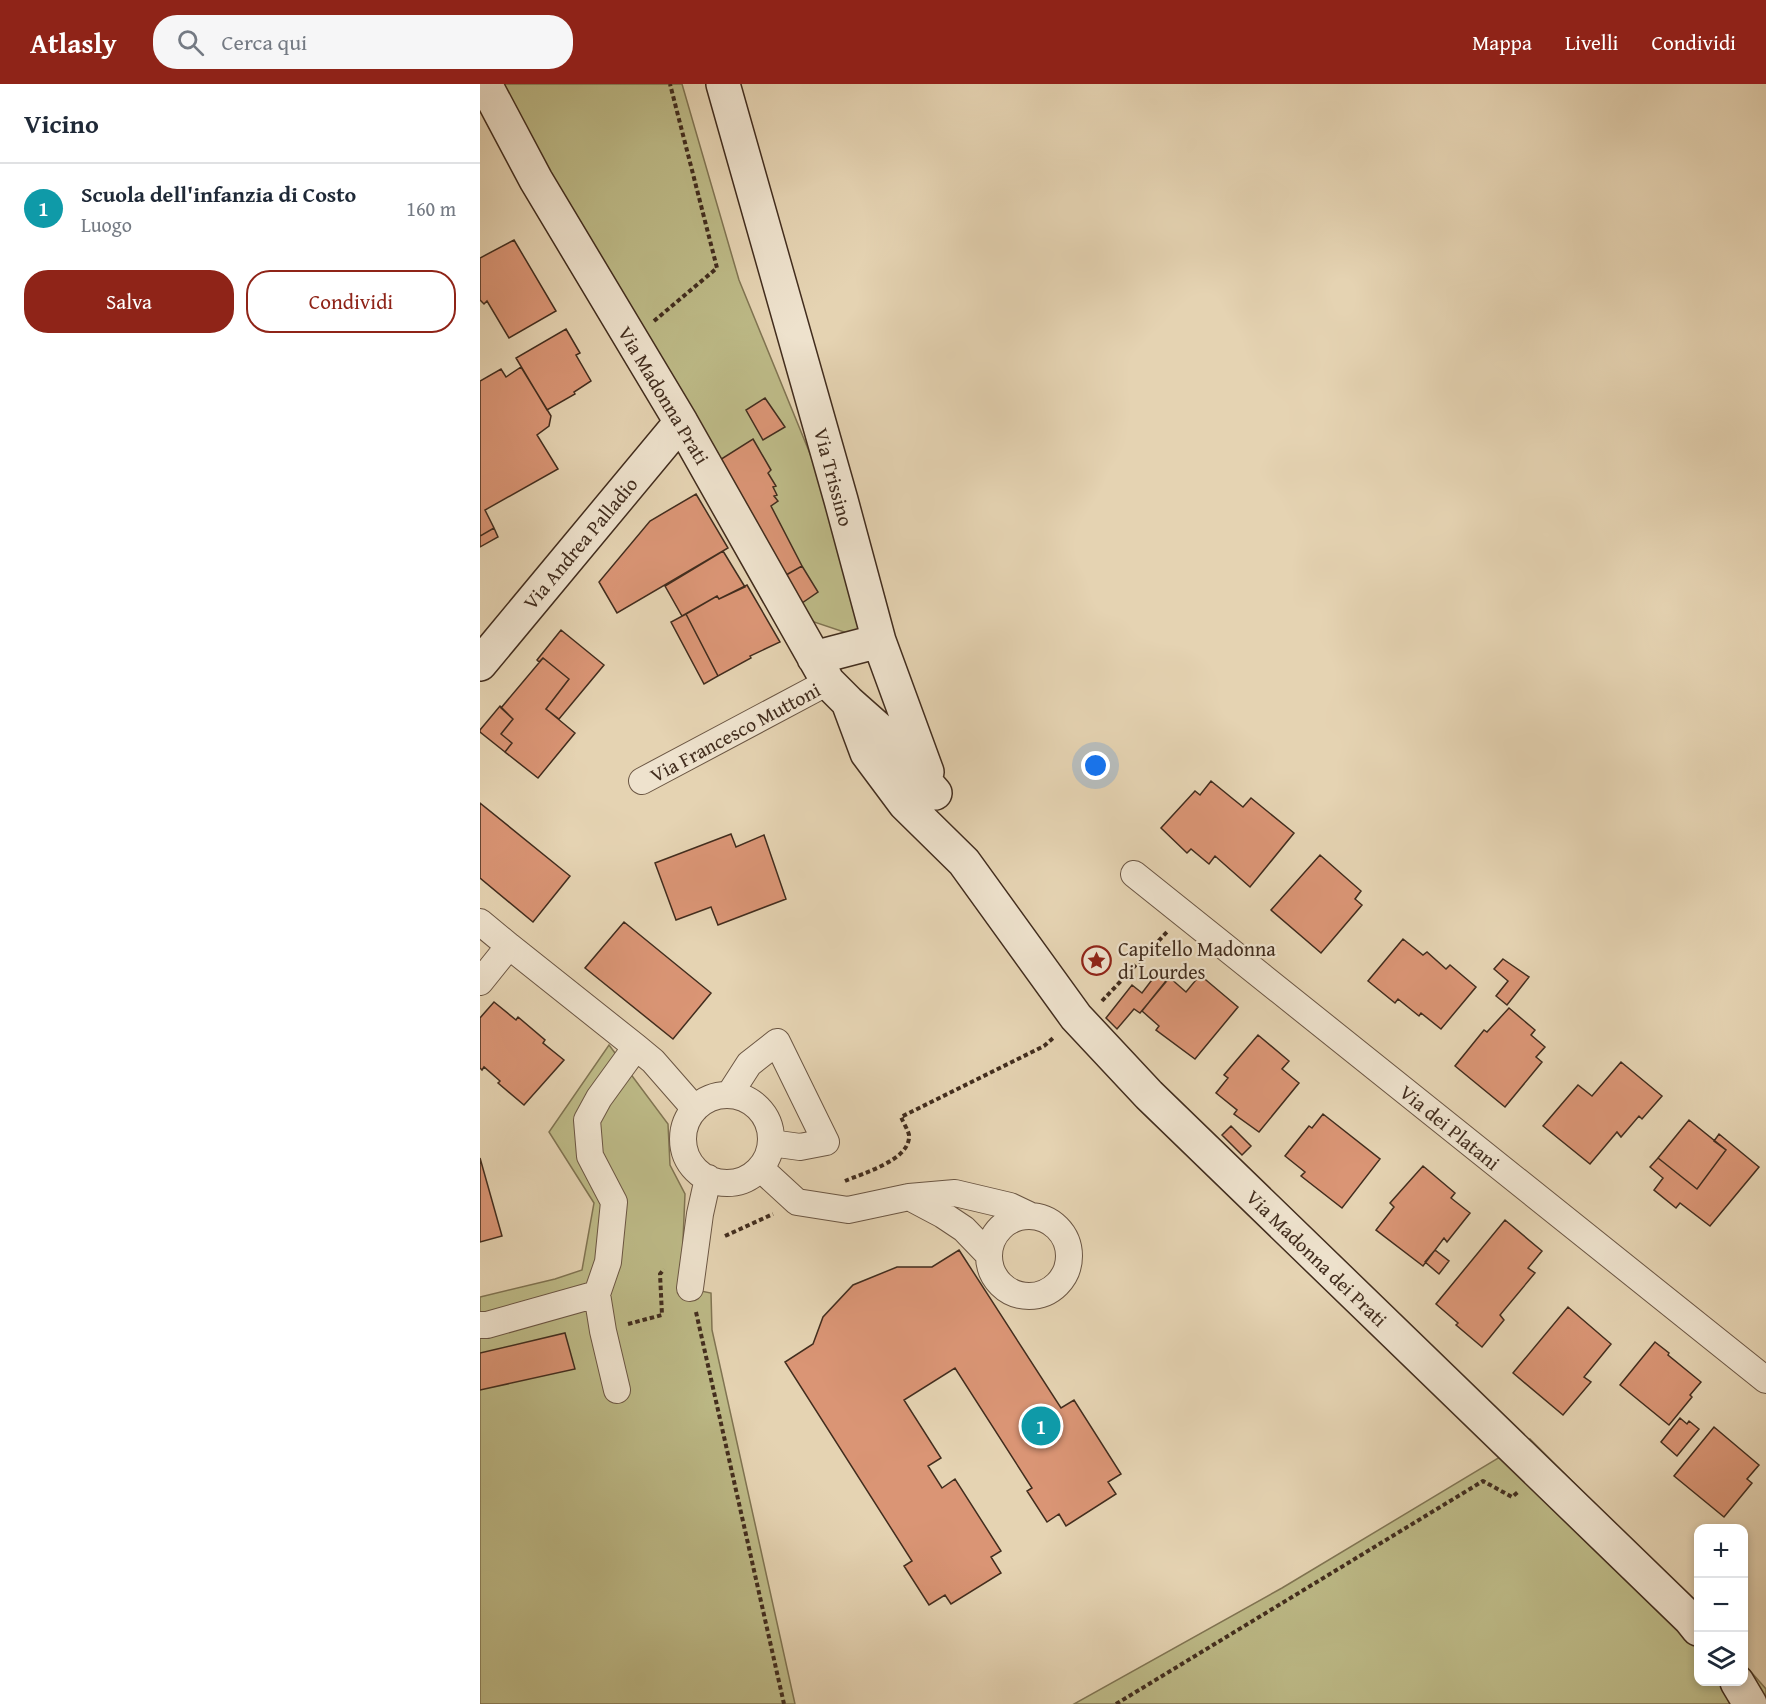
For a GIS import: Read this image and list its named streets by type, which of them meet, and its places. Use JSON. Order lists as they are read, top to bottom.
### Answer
{
  "streets": {
    "main road": [
      "Via Madonna Prati",
      "Via Trissino",
      "Via Andrea Palladio",
      "Via Madonna dei Prati"
    ],
    "street": ["Via Francesco Muttoni", "Via dei Platani"]
  },
  "crossings": [
    ["Via Madonna Prati", "Via Andrea Palladio"],
    ["Via Madonna Prati", "Via Francesco Muttoni"],
    ["Via Trissino", "Via Madonna dei Prati"]
  ],
  "places": {
    "place": ["Capitello Madonna di Lourdes"]
  },
  "page": {
    "header": "Atlasly",
    "search": "Cerca qui",
    "nav": ["Mappa", "Livelli", "Condividi"],
    "heading": "Vicino",
    "list": [
      {
        "mark": "1",
        "name": "Scuola dell'infanzia di Costo",
        "note": "Luogo",
        "value": "160 m"
      }
    ],
    "buttons": ["Salva", "Condividi"],
    "pins": "1",
    "map_buttons": ["+", "−"]
  }
}
